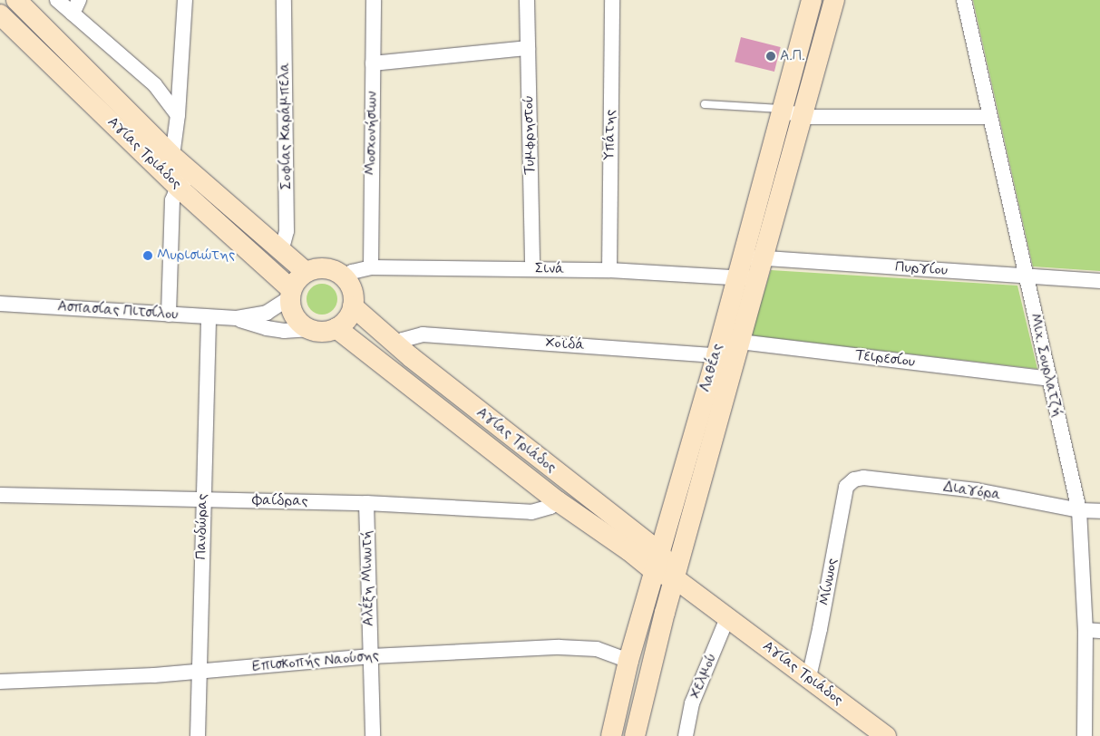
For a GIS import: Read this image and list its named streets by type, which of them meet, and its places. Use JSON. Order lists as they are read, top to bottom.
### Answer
{
  "streets": {
    "street": [
      "Σοφίας Καράμπελα",
      "Μοσχονήσιων",
      "Τυμφρηστού",
      "Υπάτης",
      "Αγίας Τριάδος",
      "Σινά",
      "Πυργίου",
      "Ασπασίας Πιτσίλου",
      "Χοϊδά",
      "Τειρεσίου",
      "Μιχ. Σουρλατζή",
      "Λαθέας",
      "Διαγόρα",
      "Φαίδρας",
      "Πανδώρας",
      "Αλέξη Μινωτή",
      "Μίνωος",
      "Επισκοπής Ναούσης",
      "Χελμού"
    ]
  },
  "crossings": [
    ["Σοφίας Καράμπελα", "Αγίας Τριάδος"],
    ["Μοσχονήσιων", "Σινά"],
    ["Τυμφρηστού", "Σινά"],
    ["Υπάτης", "Σινά"],
    ["Αγίας Τριάδος", "Σινά"],
    ["Αγίας Τριάδος", "Ασπασίας Πιτσίλου"],
    ["Αγίας Τριάδος", "Χοϊδά"],
    ["Αγίας Τριάδος", "Λαθέας"],
    ["Αγίας Τριάδος", "Φαίδρας"],
    ["Αγίας Τριάδος", "Μίνωος"],
    ["Αγίας Τριάδος", "Χελμού"],
    ["Σινά", "Ασπασίας Πιτσίλου"],
    ["Σινά", "Λαθέας"],
    ["Πυργίου", "Μιχ. Σουρλατζή"],
    ["Πυργίου", "Λαθέας"],
    ["Ασπασίας Πιτσίλου", "Πανδώρας"],
    ["Χοϊδά", "Τειρεσίου"],
    ["Χοϊδά", "Λαθέας"],
    ["Τειρεσίου", "Μιχ. Σουρλατζή"],
    ["Τειρεσίου", "Λαθέας"],
    ["Μιχ. Σουρλατζή", "Διαγόρα"],
    ["Λαθέας", "Επισκοπής Ναούσης"],
    ["Διαγόρα", "Μίνωος"],
    ["Φαίδρας", "Πανδώρας"],
    ["Φαίδρας", "Αλέξη Μινωτή"],
    ["Πανδώρας", "Επισκοπής Ναούσης"],
    ["Αλέξη Μινωτή", "Επισκοπής Ναούσης"]
  ],
  "places": ["Α.Π.", "Μυρισιώτης"]
}
